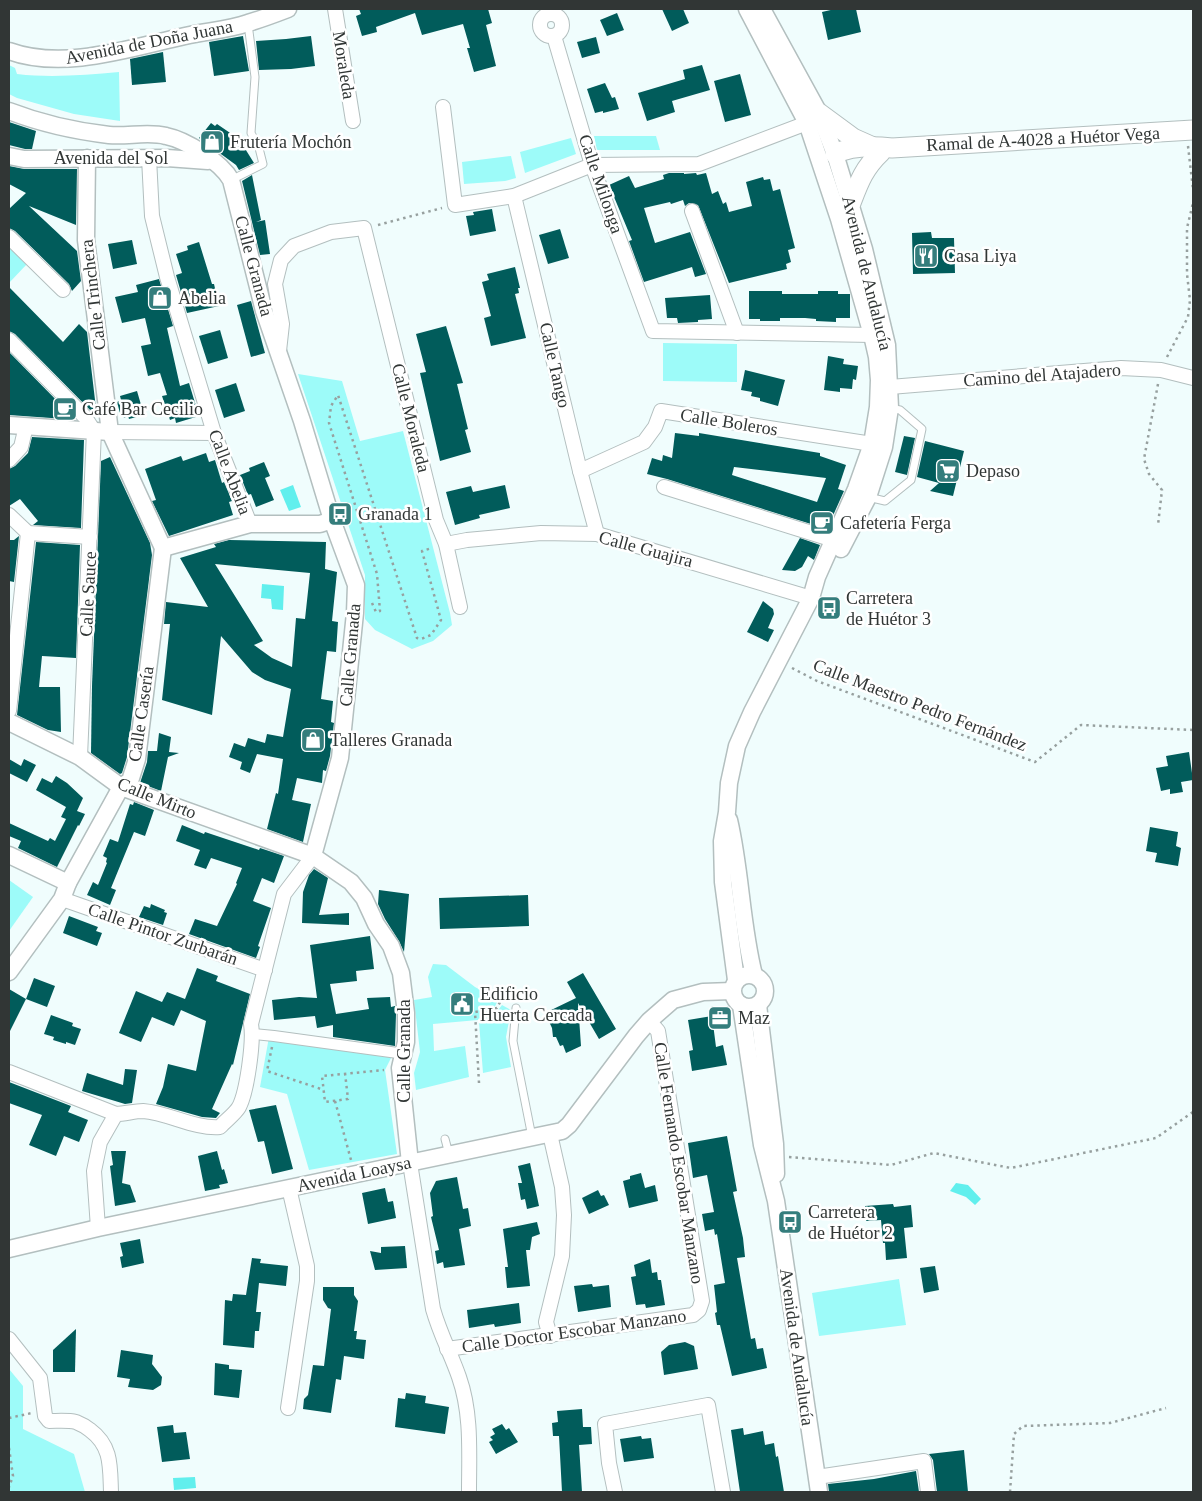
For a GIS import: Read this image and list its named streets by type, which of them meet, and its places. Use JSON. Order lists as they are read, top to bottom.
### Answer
{
  "streets": {
    "main road": ["Ramal de A-4028 a Huétor Vega"],
    "street": [
      "Avenida de Doña Juana",
      "Moraleda",
      "Avenida del Sol",
      "Calle Milonga",
      "Calle Granada",
      "Avenida de Andalucía",
      "Calle Trinchera",
      "Calle Tango",
      "Camino del Atajadero",
      "Calle Moraleda",
      "Calle Boleros",
      "Calle Abelia",
      "Calle Guajira",
      "Calle Sauce",
      "Calle Casería",
      "Calle Mirto",
      "Calle Pintor Zurbarán",
      "Calle Fernando Escobar Manzano",
      "Avenida Loaysa",
      "Calle Doctor Escobar Manzano"
    ],
    "path": ["Calle Maestro Pedro Fernández"]
  },
  "crossings": [
    ["Ramal de A-4028 a Huétor Vega", "Avenida de Andalucía"],
    ["Avenida del Sol", "Calle Granada"],
    ["Avenida del Sol", "Calle Trinchera"],
    ["Avenida del Sol", "Calle Abelia"],
    ["Calle Granada", "Calle Mirto"],
    ["Calle Granada", "Avenida Loaysa"],
    ["Calle Granada", "Calle Doctor Escobar Manzano"],
    ["Avenida de Andalucía", "Camino del Atajadero"],
    ["Avenida de Andalucía", "Calle Boleros"],
    ["Avenida de Andalucía", "Calle Guajira"],
    ["Avenida de Andalucía", "Calle Maestro Pedro Fernández"],
    ["Calle Trinchera", "Calle Sauce"],
    ["Calle Tango", "Calle Boleros"],
    ["Calle Tango", "Calle Guajira"],
    ["Calle Moraleda", "Calle Guajira"],
    ["Calle Sauce", "Calle Mirto"],
    ["Calle Casería", "Calle Mirto"],
    ["Calle Casería", "Calle Pintor Zurbarán"],
    ["Calle Fernando Escobar Manzano", "Avenida Loaysa"],
    ["Calle Fernando Escobar Manzano", "Calle Doctor Escobar Manzano"]
  ],
  "places": {
    "shop": ["Frutería Mochón", "Abelia", "Talleres Granada"],
    "restaurant": ["Casa Liya"],
    "cafe": ["Café Bar Cecilio", "Cafetería Ferga"],
    "supermarket": ["Depaso"],
    "bus stop": ["Granada 1", "Carretera de Huétor 3", "Carretera de Huétor 2"],
    "public building": ["Edificio Huerta Cercada"],
    "office": ["Maz"]
  }
}
